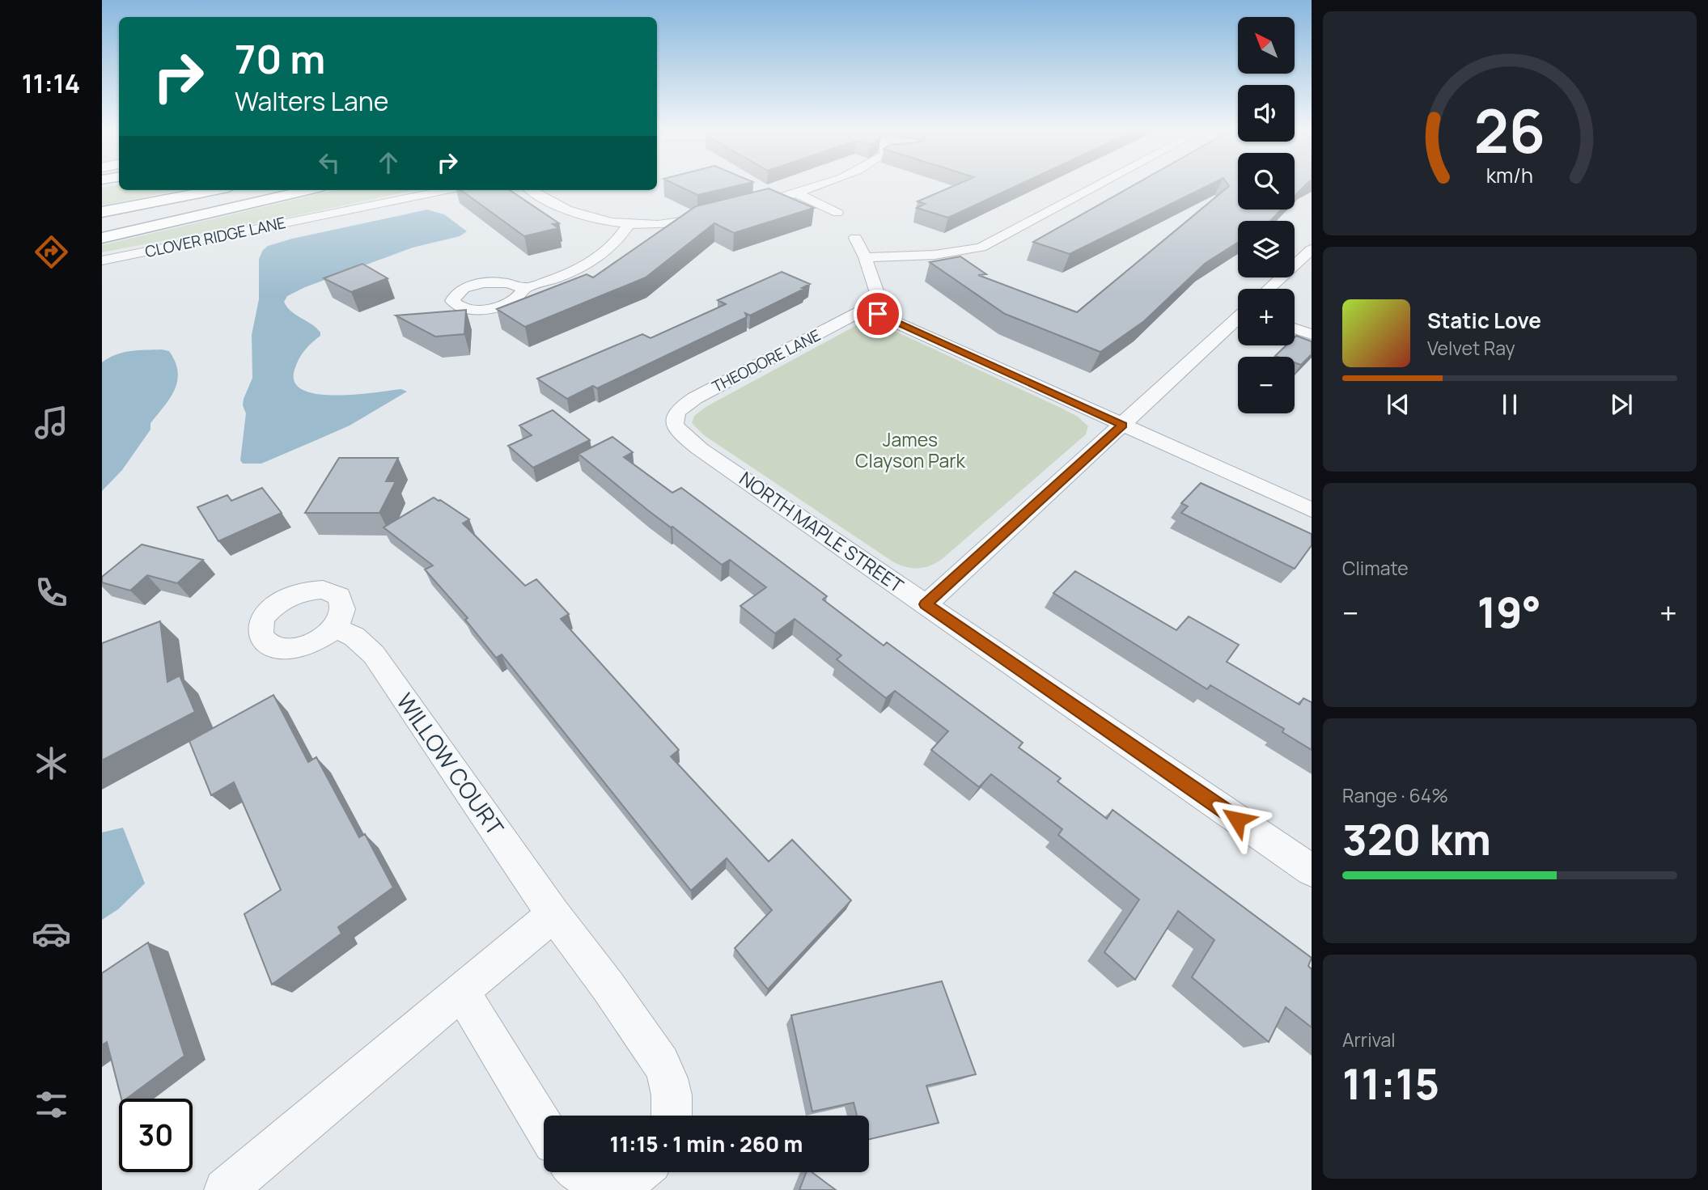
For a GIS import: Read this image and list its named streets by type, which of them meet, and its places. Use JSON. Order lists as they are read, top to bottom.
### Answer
{
  "streets": {
    "street": [
      "CLOVER RIDGE LANE",
      "THEODORE LANE",
      "NORTH MAPLE STREET",
      "WILLOW COURT"
    ]
  },
  "crossings": [
    ["THEODORE LANE", "NORTH MAPLE STREET"]
  ],
  "parks": ["James Clayson Park"],
  "north": "top left",
  "page": {
    "tabs": "11:14",
    "map_buttons": ["+", "−"],
    "turn": ["70 m", "Walters Lane"],
    "song": ["Static Love", "Velvet Ray"],
    "tile": [
      "Climate",
      ["Range · 64%", "320 km"],
      ["Arrival", "11:15"]
    ],
    "heat": ["−", "19°", "+"],
    "limit": "30",
    "trip": "11:15 · 1 min · 260 m",
    "gauge": ["26", "km/h"]
  }
}
